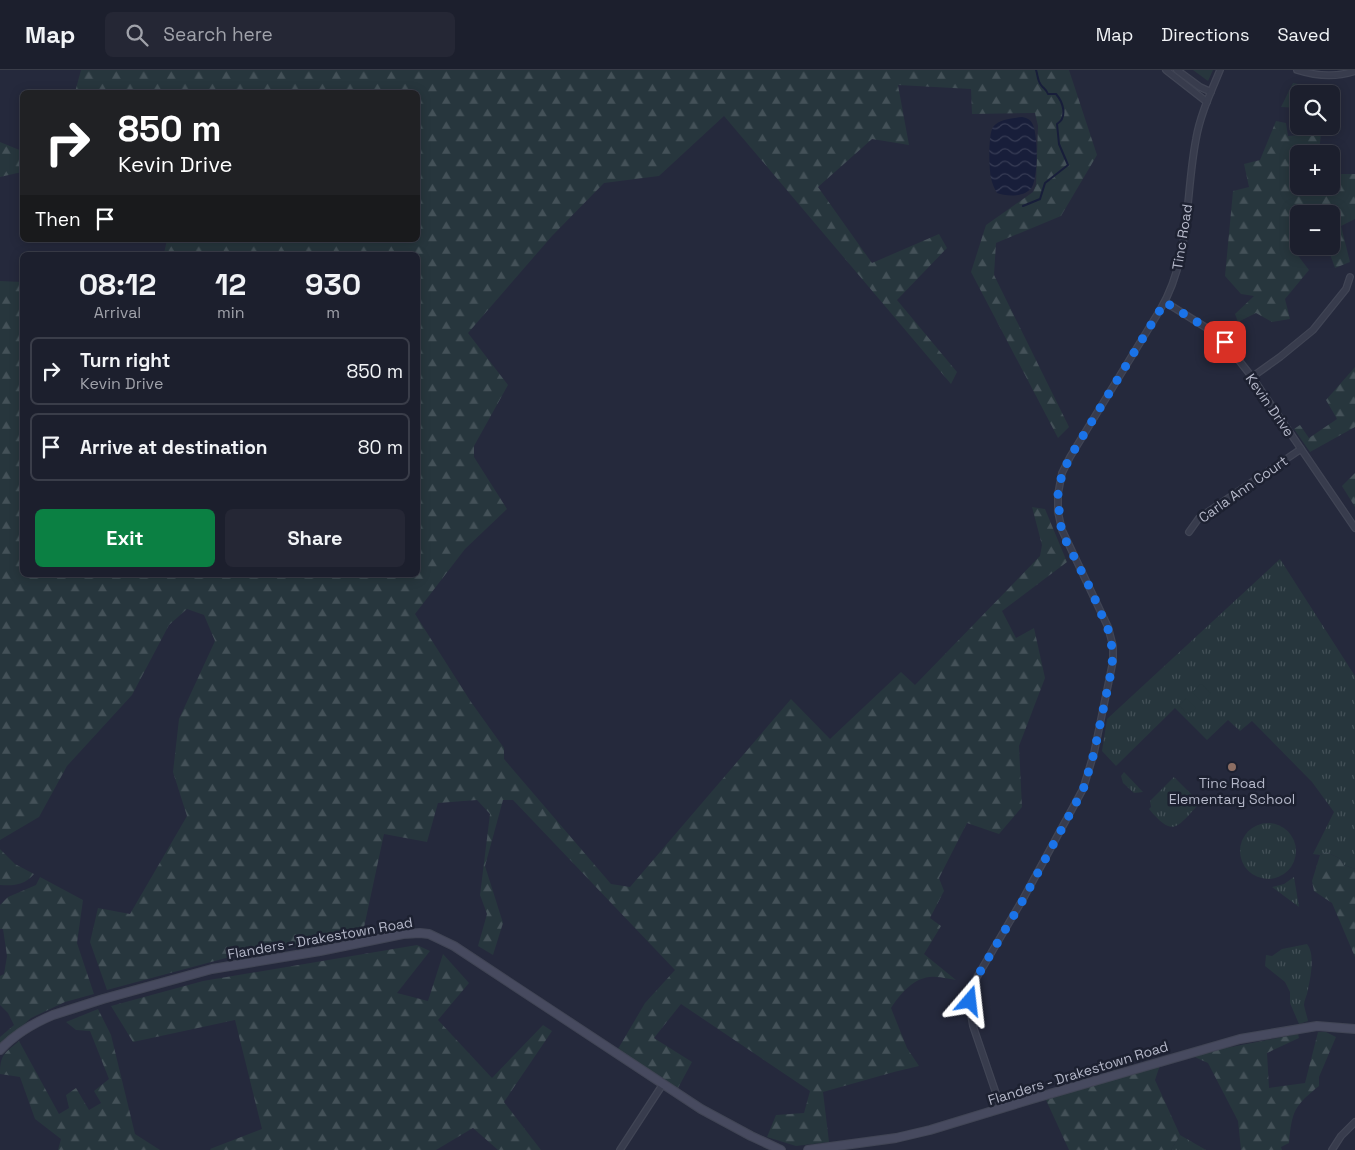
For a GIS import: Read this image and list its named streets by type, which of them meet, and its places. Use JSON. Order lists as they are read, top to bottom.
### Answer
{
  "streets": {
    "street": [
      "Tinc Road",
      "Kevin Drive",
      "Carla Ann Court",
      "Flanders - Drakestown Road"
    ]
  },
  "crossings": [
    ["Tinc Road", "Kevin Drive"],
    ["Tinc Road", "Flanders - Drakestown Road"],
    ["Kevin Drive", "Carla Ann Court"]
  ],
  "places": ["Tinc Road Elementary School"],
  "page": {
    "header": "Map",
    "search": "Search here",
    "nav": ["Map", "Directions", "Saved"],
    "map_buttons": ["+", "−"],
    "turn": ["850 m", "Kevin Drive"],
    "then": "Then",
    "eta": [
      "08:12",
      "Arrival",
      "12",
      "min",
      "930",
      "m"
    ],
    "list": [
      {
        "name": "Turn right",
        "note": "Kevin Drive",
        "value": "850 m"
      },
      {
        "name": "Arrive at destination",
        "value": "80 m"
      }
    ],
    "buttons": ["Exit", "Share"]
  }
}
